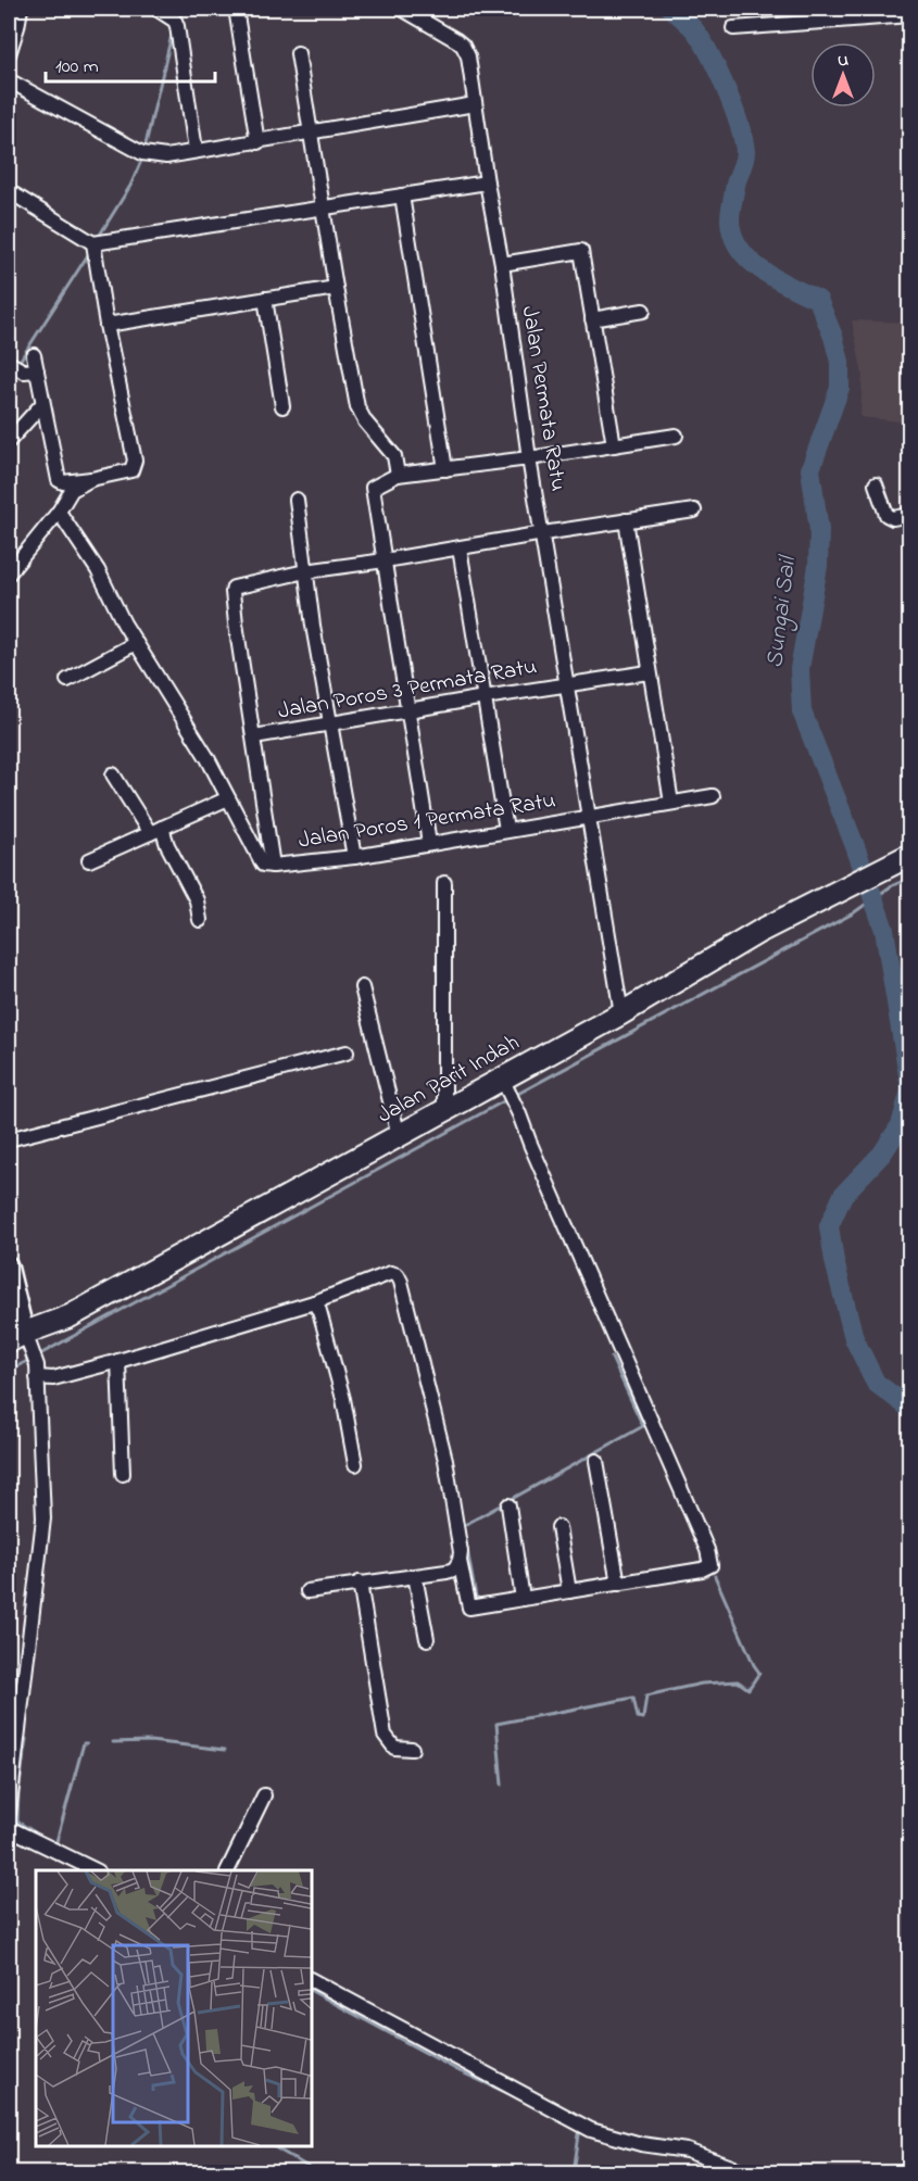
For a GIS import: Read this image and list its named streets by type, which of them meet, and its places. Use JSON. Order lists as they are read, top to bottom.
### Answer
{
  "streets": {
    "main road": ["Jalan Parit Indah"],
    "street": ["Jalan Permata Ratu", "Jalan Poros 3 Permata Ratu", "Jalan Poros 1 Permata Ratu"]
  },
  "crossings": [
    ["Jalan Permata Ratu", "Jalan Poros 3 Permata Ratu"],
    ["Jalan Permata Ratu", "Jalan Poros 1 Permata Ratu"],
    ["Jalan Permata Ratu", "Jalan Parit Indah"]
  ],
  "water": ["Sungai Sail"],
  "scale_bar": "100 m",
  "north": "top"
}
